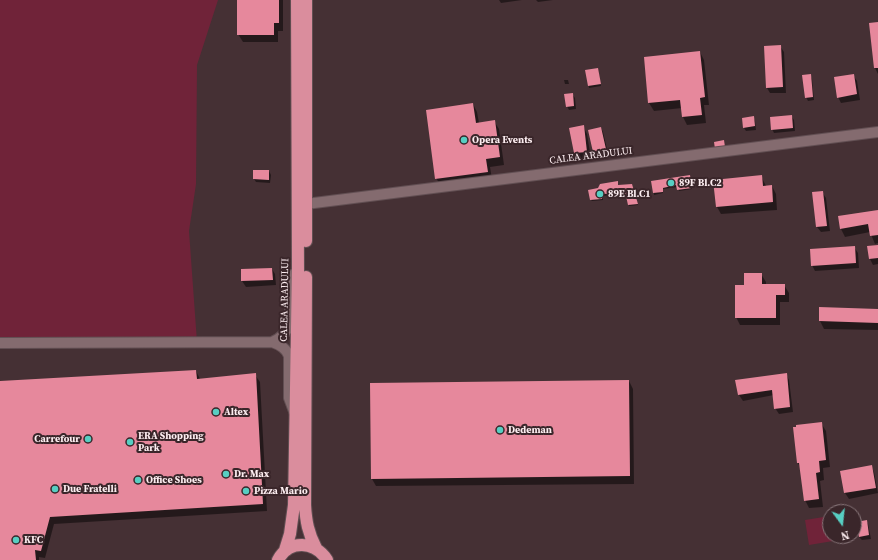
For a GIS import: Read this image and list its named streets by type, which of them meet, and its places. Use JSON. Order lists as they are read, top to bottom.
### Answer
{
  "streets": {
    "highway": ["CALEA ARADULUI"]
  },
  "places": [
    "Opera Events",
    "89F Bl.C2",
    "89E Bl.C1",
    "Altex",
    "Dedeman",
    "Carrefour",
    "ERA Shopping Park",
    "Dr. Max",
    "Office Shoes",
    "Due Fratelli",
    "Pizza Mario",
    "KFC"
  ],
  "north": "bottom"
}
